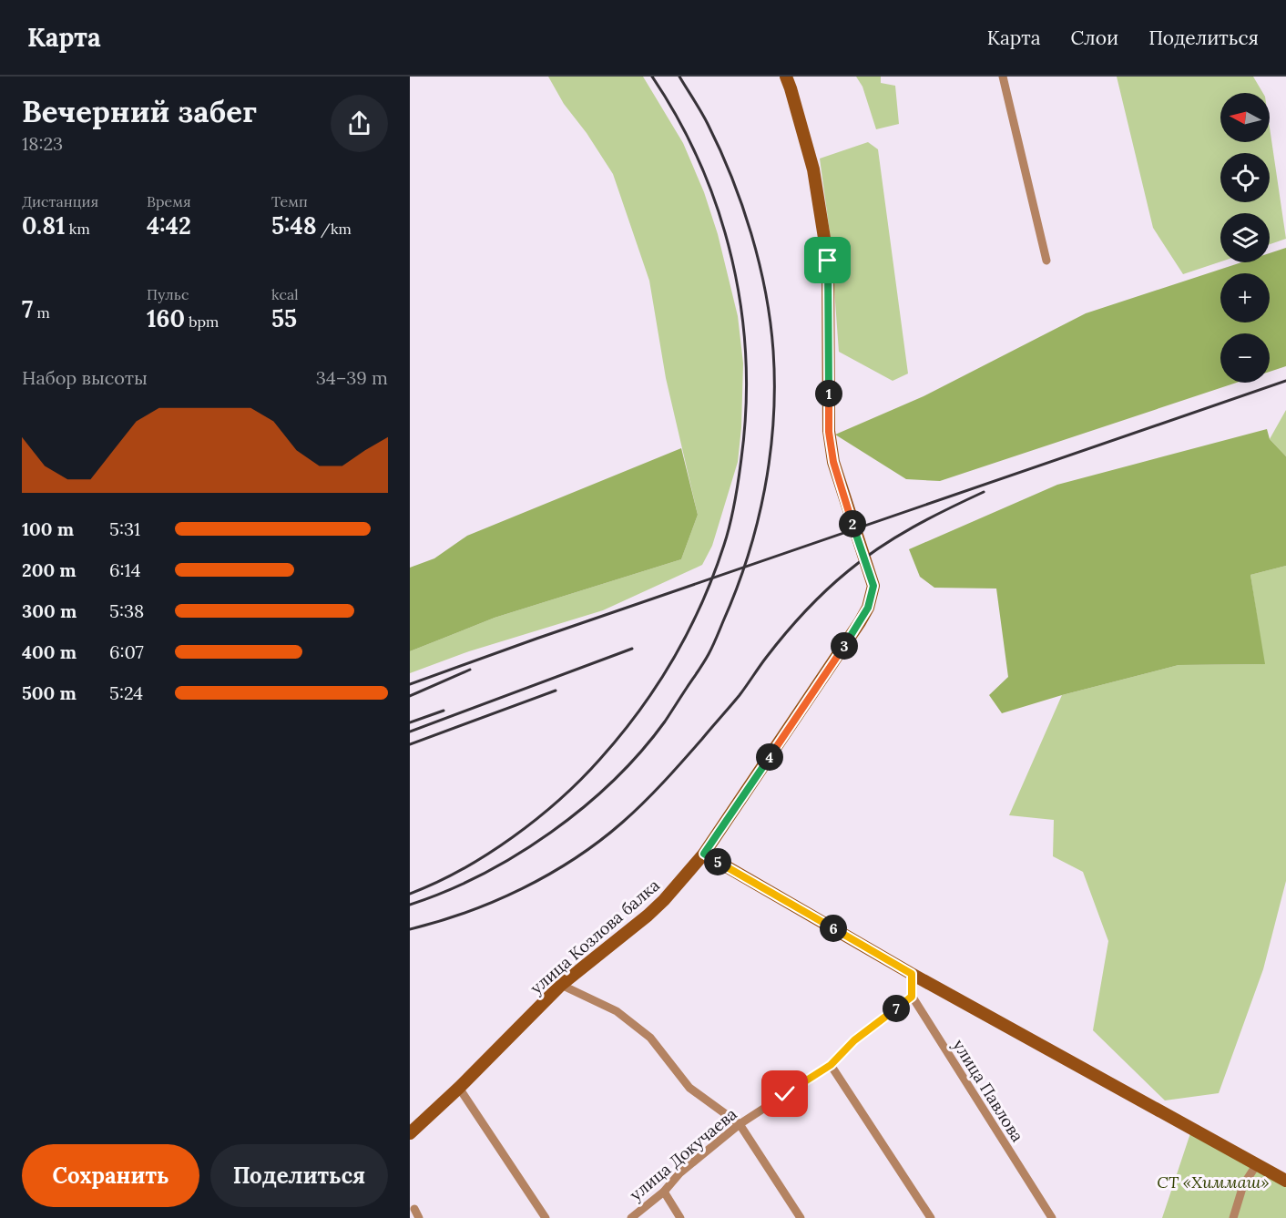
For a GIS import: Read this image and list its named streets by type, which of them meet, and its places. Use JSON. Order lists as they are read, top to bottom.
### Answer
{
  "streets": {
    "main road": ["улица Козлова балка"],
    "street": ["улица Павлова", "улица Докучаева"]
  },
  "crossings": [
    ["улица Павлова", "улица Докучаева"]
  ],
  "parks": ["СТ «Химмаш»"],
  "north": "left",
  "page": {
    "header": "Карта",
    "nav": ["Карта", "Слои", "Поделиться"],
    "heading": ["Вечерний забег", "18:23"],
    "map_buttons": ["+", "−"],
    "stats": [
      ["Дистанция", "0.81 km"],
      ["Время", "4:42"],
      ["Темп", "5:48 /km"],
      ["7 m"],
      ["Пульс", "160 bpm"],
      ["kcal", "55"]
    ],
    "chart": ["Набор высоты", "34–39 m"],
    "pins": [
      "1",
      "2",
      "3",
      "4",
      "5",
      "6",
      "7"
    ],
    "list": [
      {
        "name": "100 m",
        "note": "5:31"
      },
      {
        "name": "200 m",
        "note": "6:14"
      },
      {
        "name": "300 m",
        "note": "5:38"
      },
      {
        "name": "400 m",
        "note": "6:07"
      },
      {
        "name": "500 m",
        "note": "5:24"
      }
    ],
    "buttons": ["Сохранить", "Поделиться"]
  }
}
